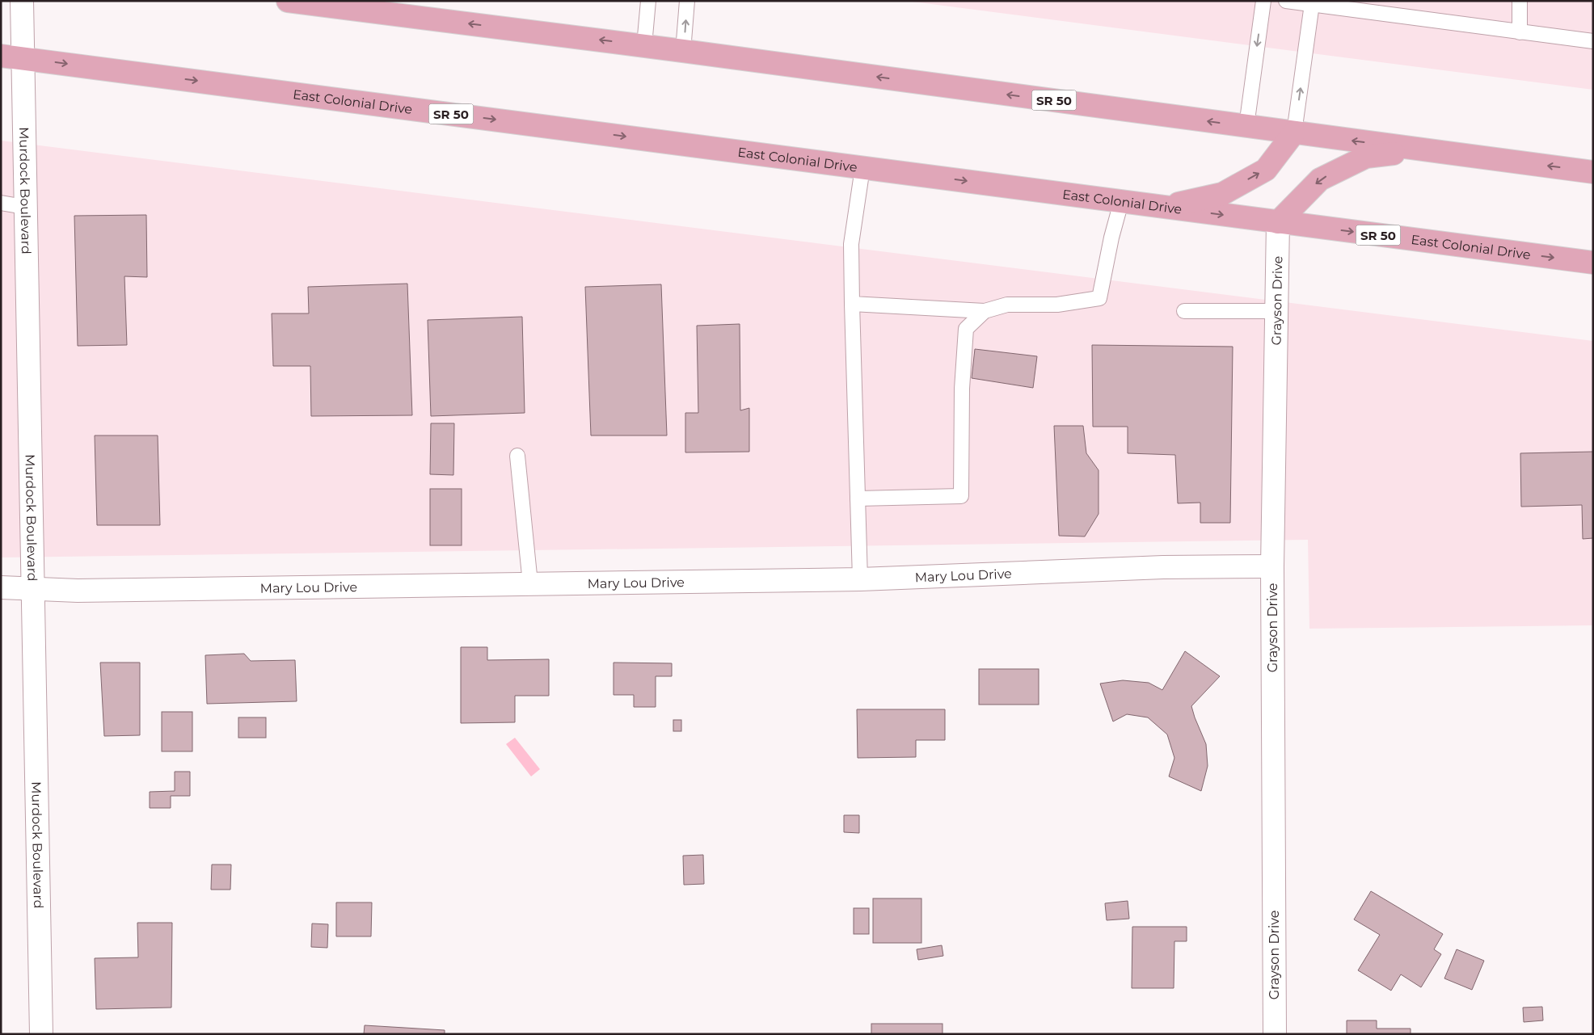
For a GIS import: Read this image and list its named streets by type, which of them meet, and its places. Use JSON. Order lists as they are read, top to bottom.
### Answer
{
  "streets": {
    "highway": ["SR 50", "East Colonial Drive"],
    "street": ["Murdock Boulevard", "Grayson Drive", "Mary Lou Drive"]
  },
  "crossings": [
    ["East Colonial Drive", "Murdock Boulevard"],
    ["East Colonial Drive", "Grayson Drive"],
    ["Murdock Boulevard", "Mary Lou Drive"],
    ["Grayson Drive", "Mary Lou Drive"]
  ]
}
